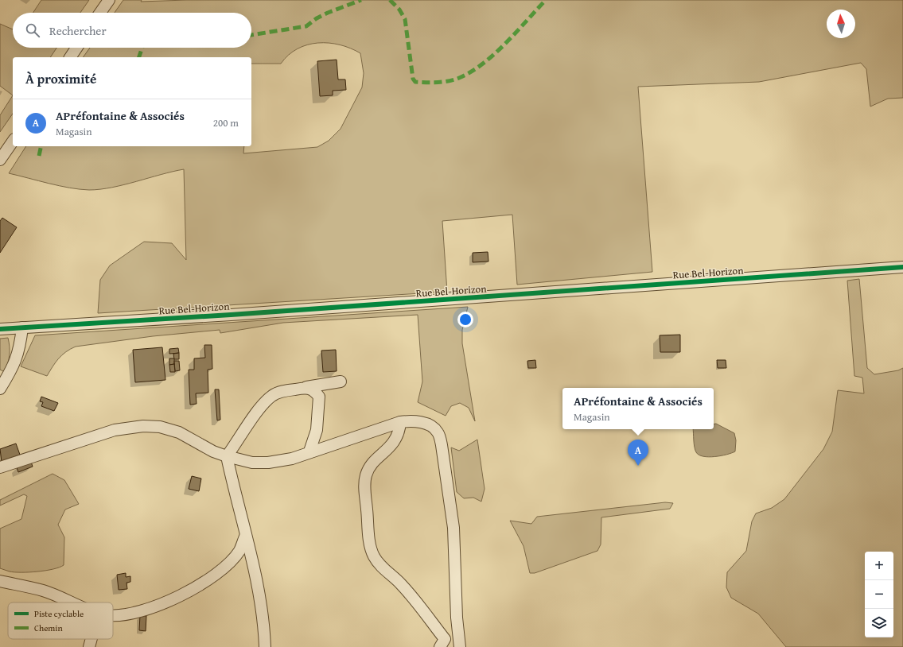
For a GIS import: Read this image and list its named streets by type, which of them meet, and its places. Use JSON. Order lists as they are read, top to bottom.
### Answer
{
  "streets": {
    "street": ["Rue Bel-Horizon"]
  },
  "legend": ["Piste cyclable", "Chemin"],
  "north": "top",
  "page": {
    "search": "Rechercher",
    "heading": "À proximité",
    "list": [
      {
        "mark": "A",
        "name": "APréfontaine & Associés",
        "note": "Magasin",
        "value": "200 m"
      }
    ],
    "popup": ["APréfontaine & Associés", "Magasin"],
    "pins": "A",
    "map_buttons": ["+", "−"]
  }
}
